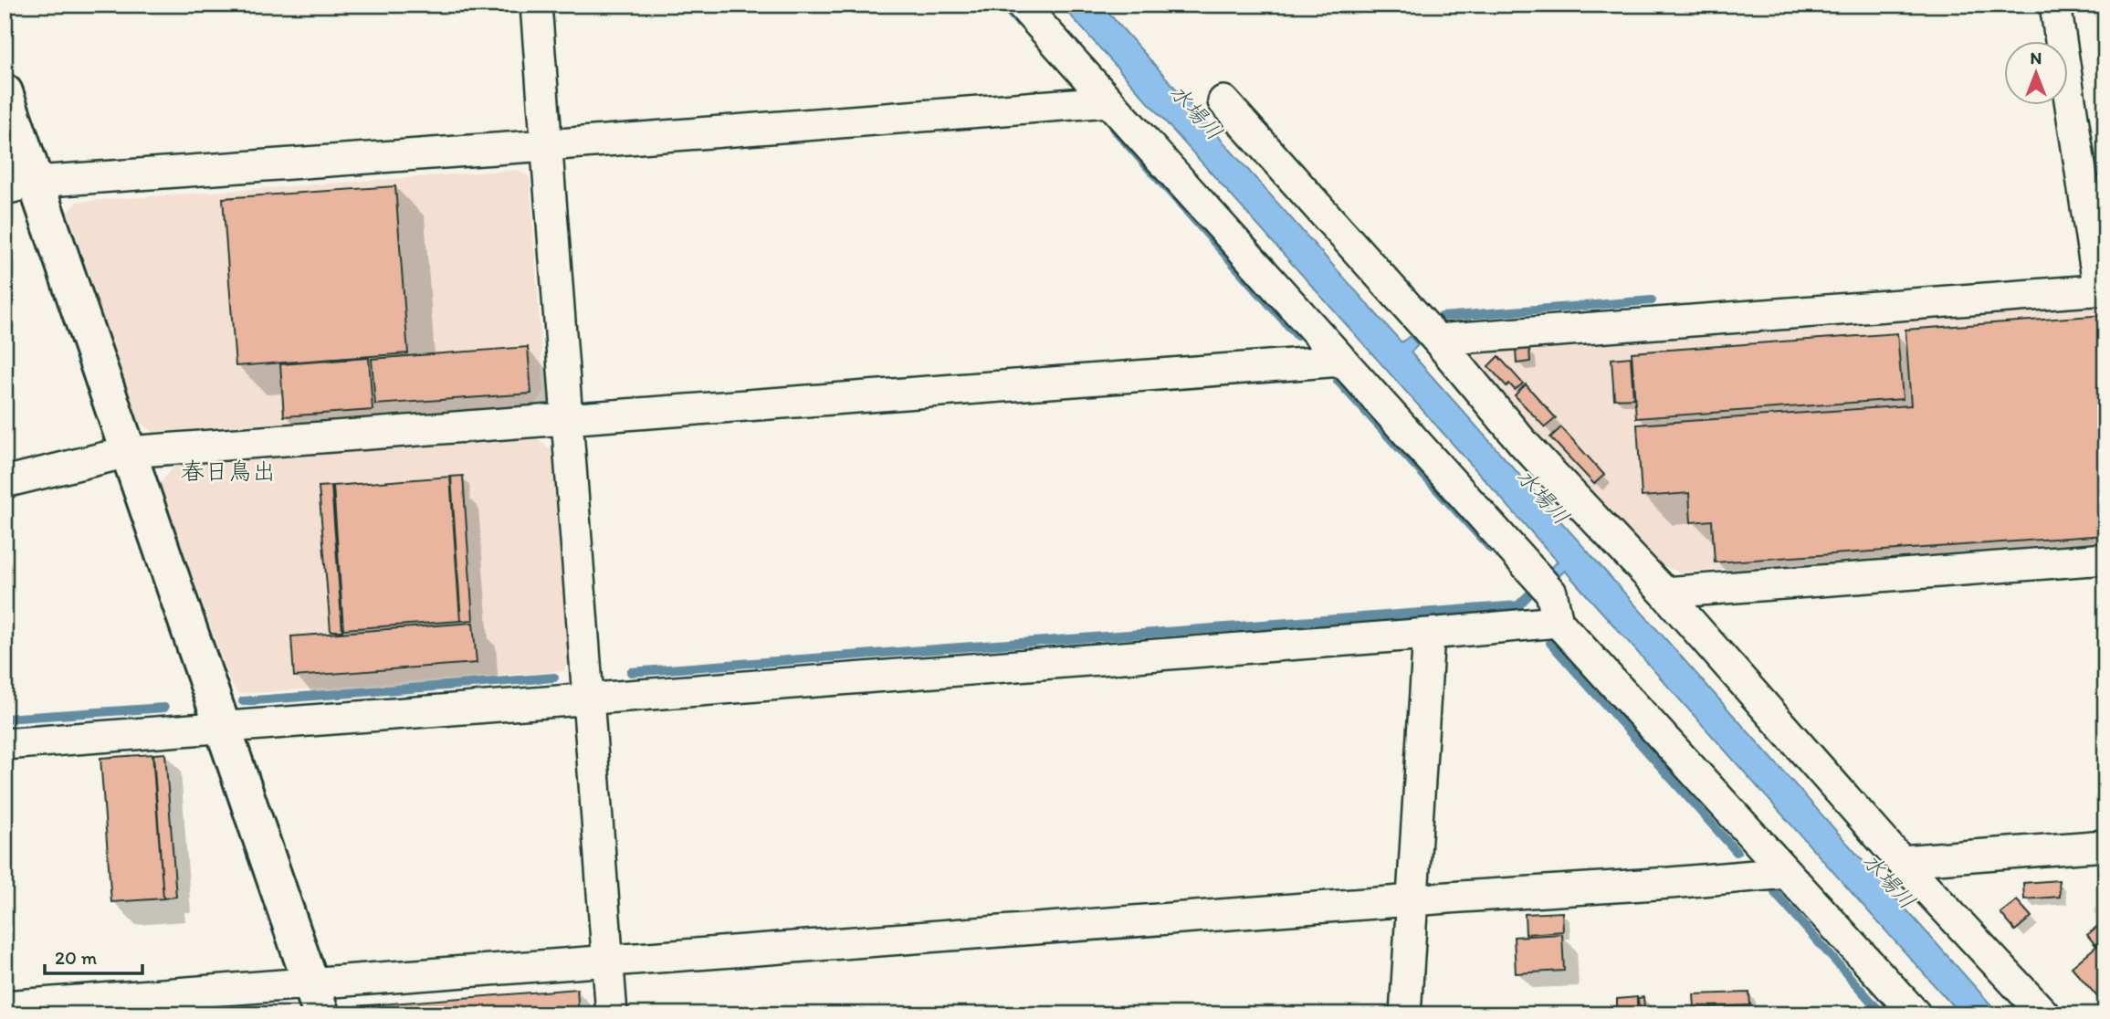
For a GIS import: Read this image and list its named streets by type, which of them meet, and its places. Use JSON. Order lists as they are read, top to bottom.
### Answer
{
  "districts": ["春日鳥出"],
  "water": ["水場川"],
  "scale_bar": "20 m",
  "north": "top"
}
